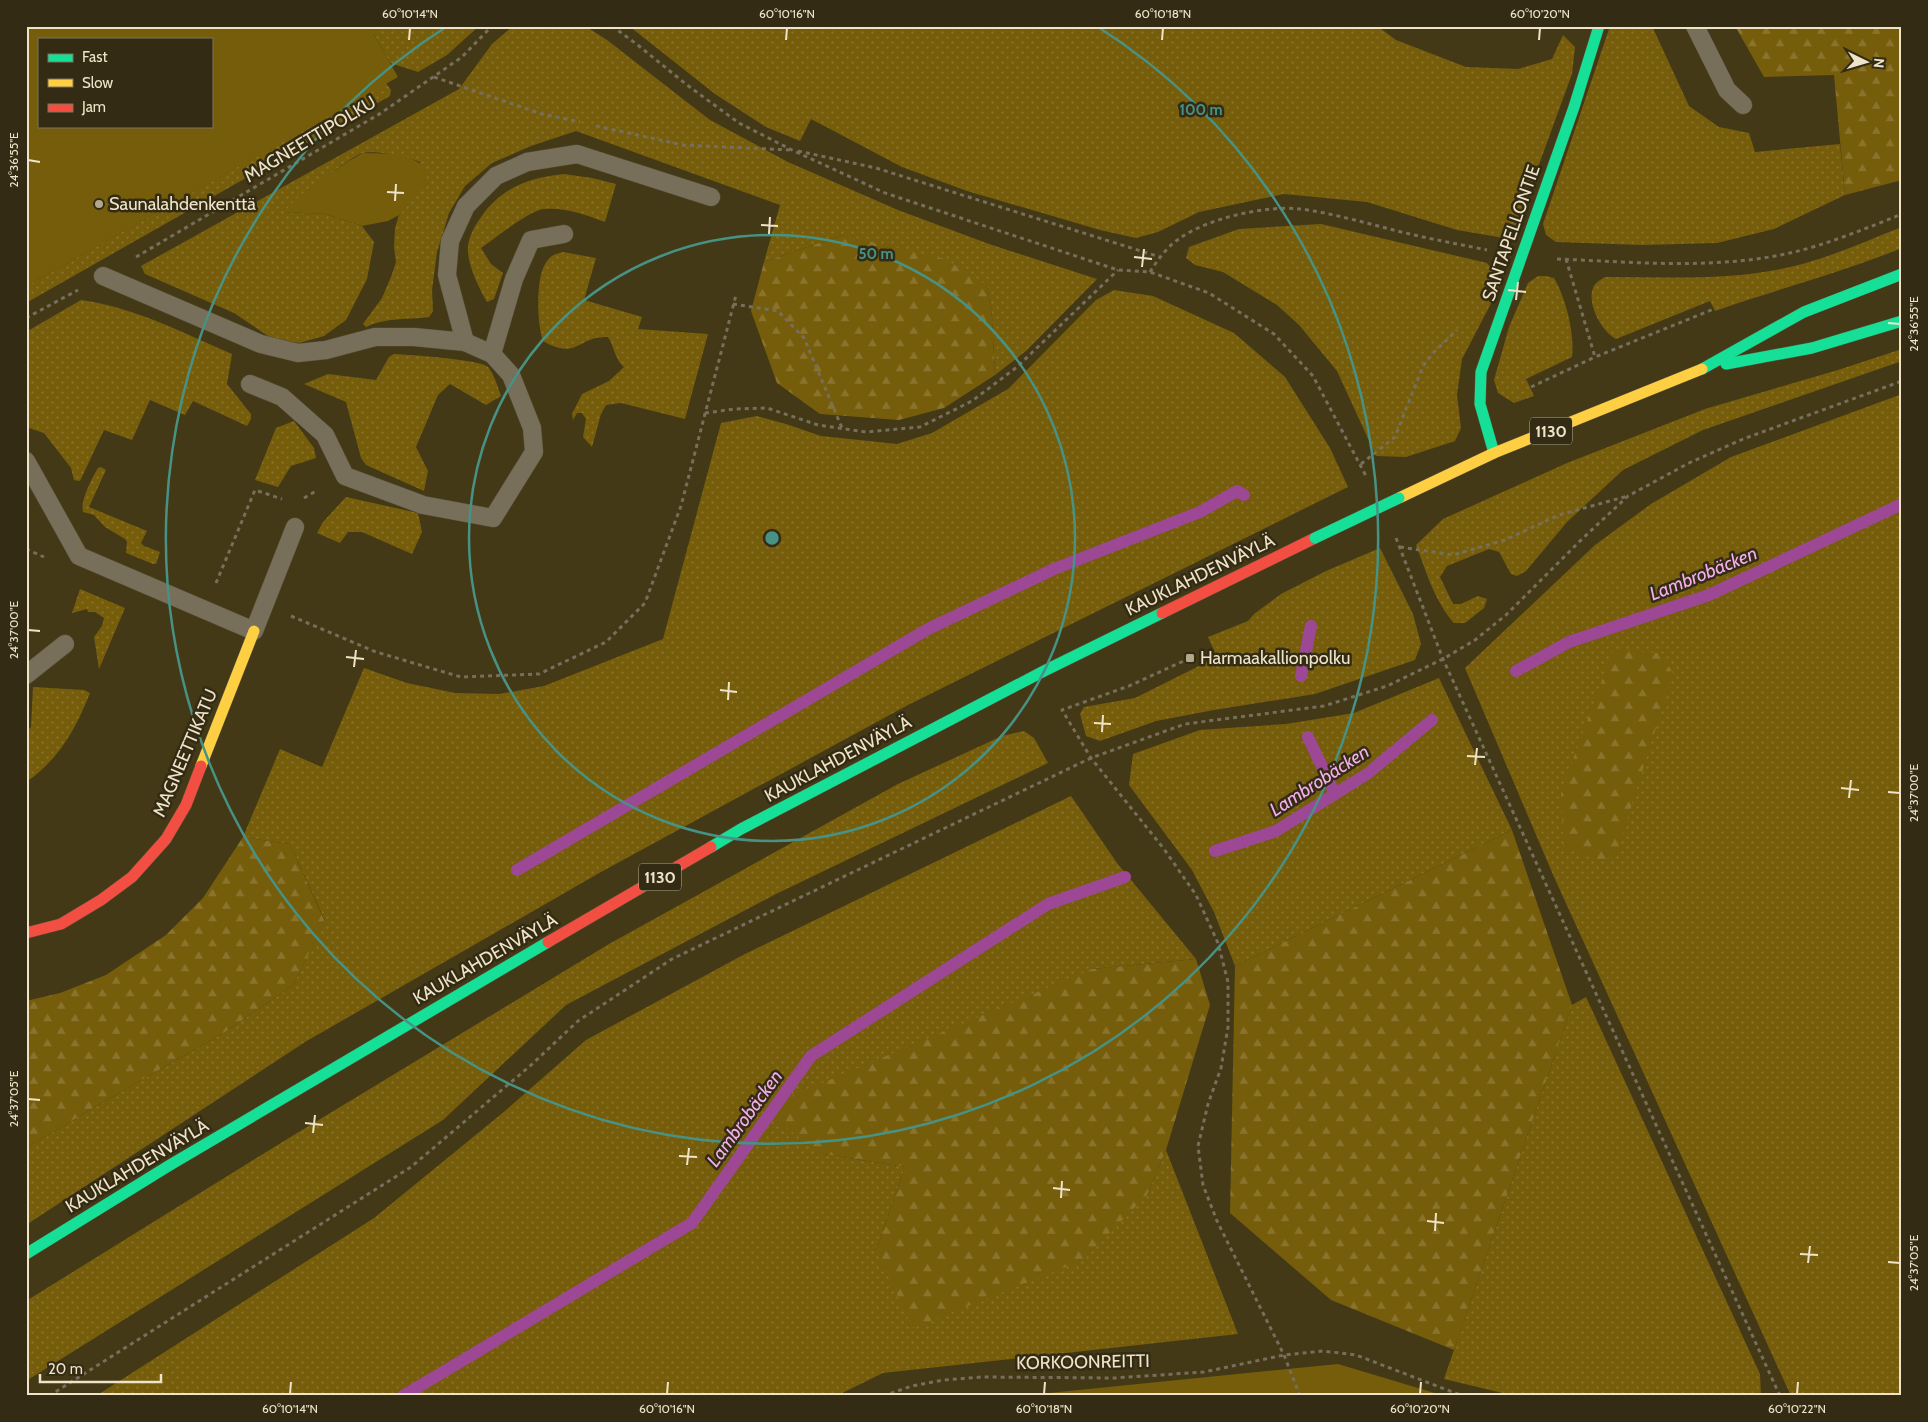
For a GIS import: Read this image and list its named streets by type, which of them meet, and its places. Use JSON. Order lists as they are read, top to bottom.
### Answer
{
  "streets": {
    "main road": [
      "SANTAPELLONTIE",
      "1130",
      "KAUKLAHDENVÄYLÄ",
      "MAGNEETTIKATU"
    ],
    "path": ["MAGNEETTIPOLKU", "KORKOONREITTI"]
  },
  "crossings": [
    ["SANTAPELLONTIE", "KAUKLAHDENVÄYLÄ"]
  ],
  "water": ["Lambrobäcken"],
  "places": {
    "other": ["Saunalahdenkenttä"],
    "transit": ["Harmaakallionpolku"]
  },
  "legend": ["Fast", "Slow", "Jam"],
  "scale_bar": "20 m",
  "north": "right",
  "coordinates": [
    "60°10'14\"N",
    "60°10'16\"N",
    "60°10'18\"N",
    "60°10'20\"N",
    "24°36'55\"E",
    "24°37'00\"E",
    "24°37'05\"E",
    "60°10'22\"N"
  ],
  "rings": ["100 m", "50 m"]
}
